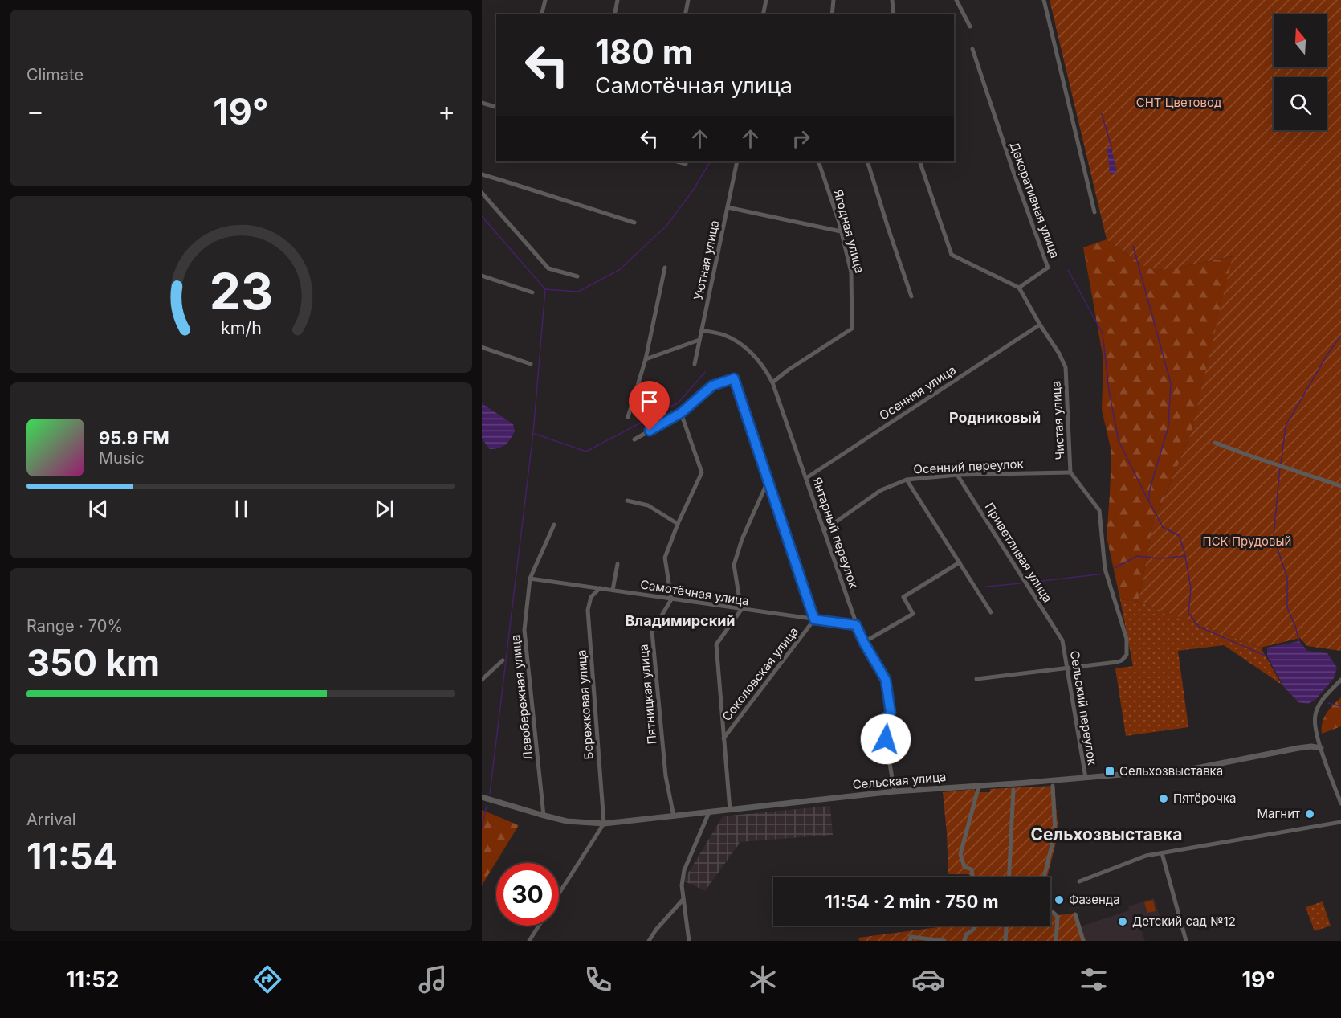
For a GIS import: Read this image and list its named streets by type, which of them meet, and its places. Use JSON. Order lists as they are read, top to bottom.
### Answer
{
  "streets": {
    "street": [
      "Декоративная улица",
      "Ягодная улица",
      "Уютная улица",
      "Осенняя улица",
      "Чистая улица",
      "Осенний переулок",
      "Янтарный переулок",
      "Приветливая улица",
      "Самотёчная улица",
      "Соколовская улица",
      "Пятницкая улица",
      "Левобережная улица",
      "Бережковая улица",
      "Сельский переулок",
      "Сельская улица"
    ]
  },
  "crossings": [
    ["Декоративная улица", "Чистая улица"],
    ["Ягодная улица", "Янтарный переулок"],
    ["Уютная улица", "Янтарный переулок"],
    ["Осенняя улица", "Чистая улица"],
    ["Осенняя улица", "Янтарный переулок"],
    ["Чистая улица", "Осенний переулок"],
    ["Чистая улица", "Сельский переулок"],
    ["Осенний переулок", "Янтарный переулок"],
    ["Осенний переулок", "Приветливая улица"],
    ["Янтарный переулок", "Самотёчная улица"],
    ["Янтарный переулок", "Сельская улица"],
    ["Приветливая улица", "Сельский переулок"],
    ["Самотёчная улица", "Соколовская улица"],
    ["Самотёчная улица", "Пятницкая улица"],
    ["Самотёчная улица", "Левобережная улица"],
    ["Самотёчная улица", "Бережковая улица"],
    ["Пятницкая улица", "Сельская улица"],
    ["Левобережная улица", "Сельская улица"],
    ["Бережковая улица", "Сельская улица"],
    ["Сельский переулок", "Сельская улица"]
  ],
  "districts": ["Родниковый", "Владимирский", "Сельхозвыставка"],
  "parks": ["СНТ Цветовод", "ПСК Прудовый"],
  "places": {
    "transit": ["Сельхозвыставка"],
    "other": [
      "Пятёрочка",
      "Магнит",
      "Фазенда",
      "Детский сад №12"
    ]
  },
  "north": "top",
  "page": {
    "tile": [
      "Climate",
      ["Range · 70%", "350 km"],
      ["Arrival", "11:54"]
    ],
    "turn": ["180 m", "Самотёчная улица"],
    "heat": ["−", "19°", "+"],
    "song": ["95.9 FM", "Music"],
    "limit": "30",
    "trip": "11:54 · 2 min · 750 m",
    "tabs": ["11:52", "19°"],
    "gauge": ["23", "km/h"]
  }
}
